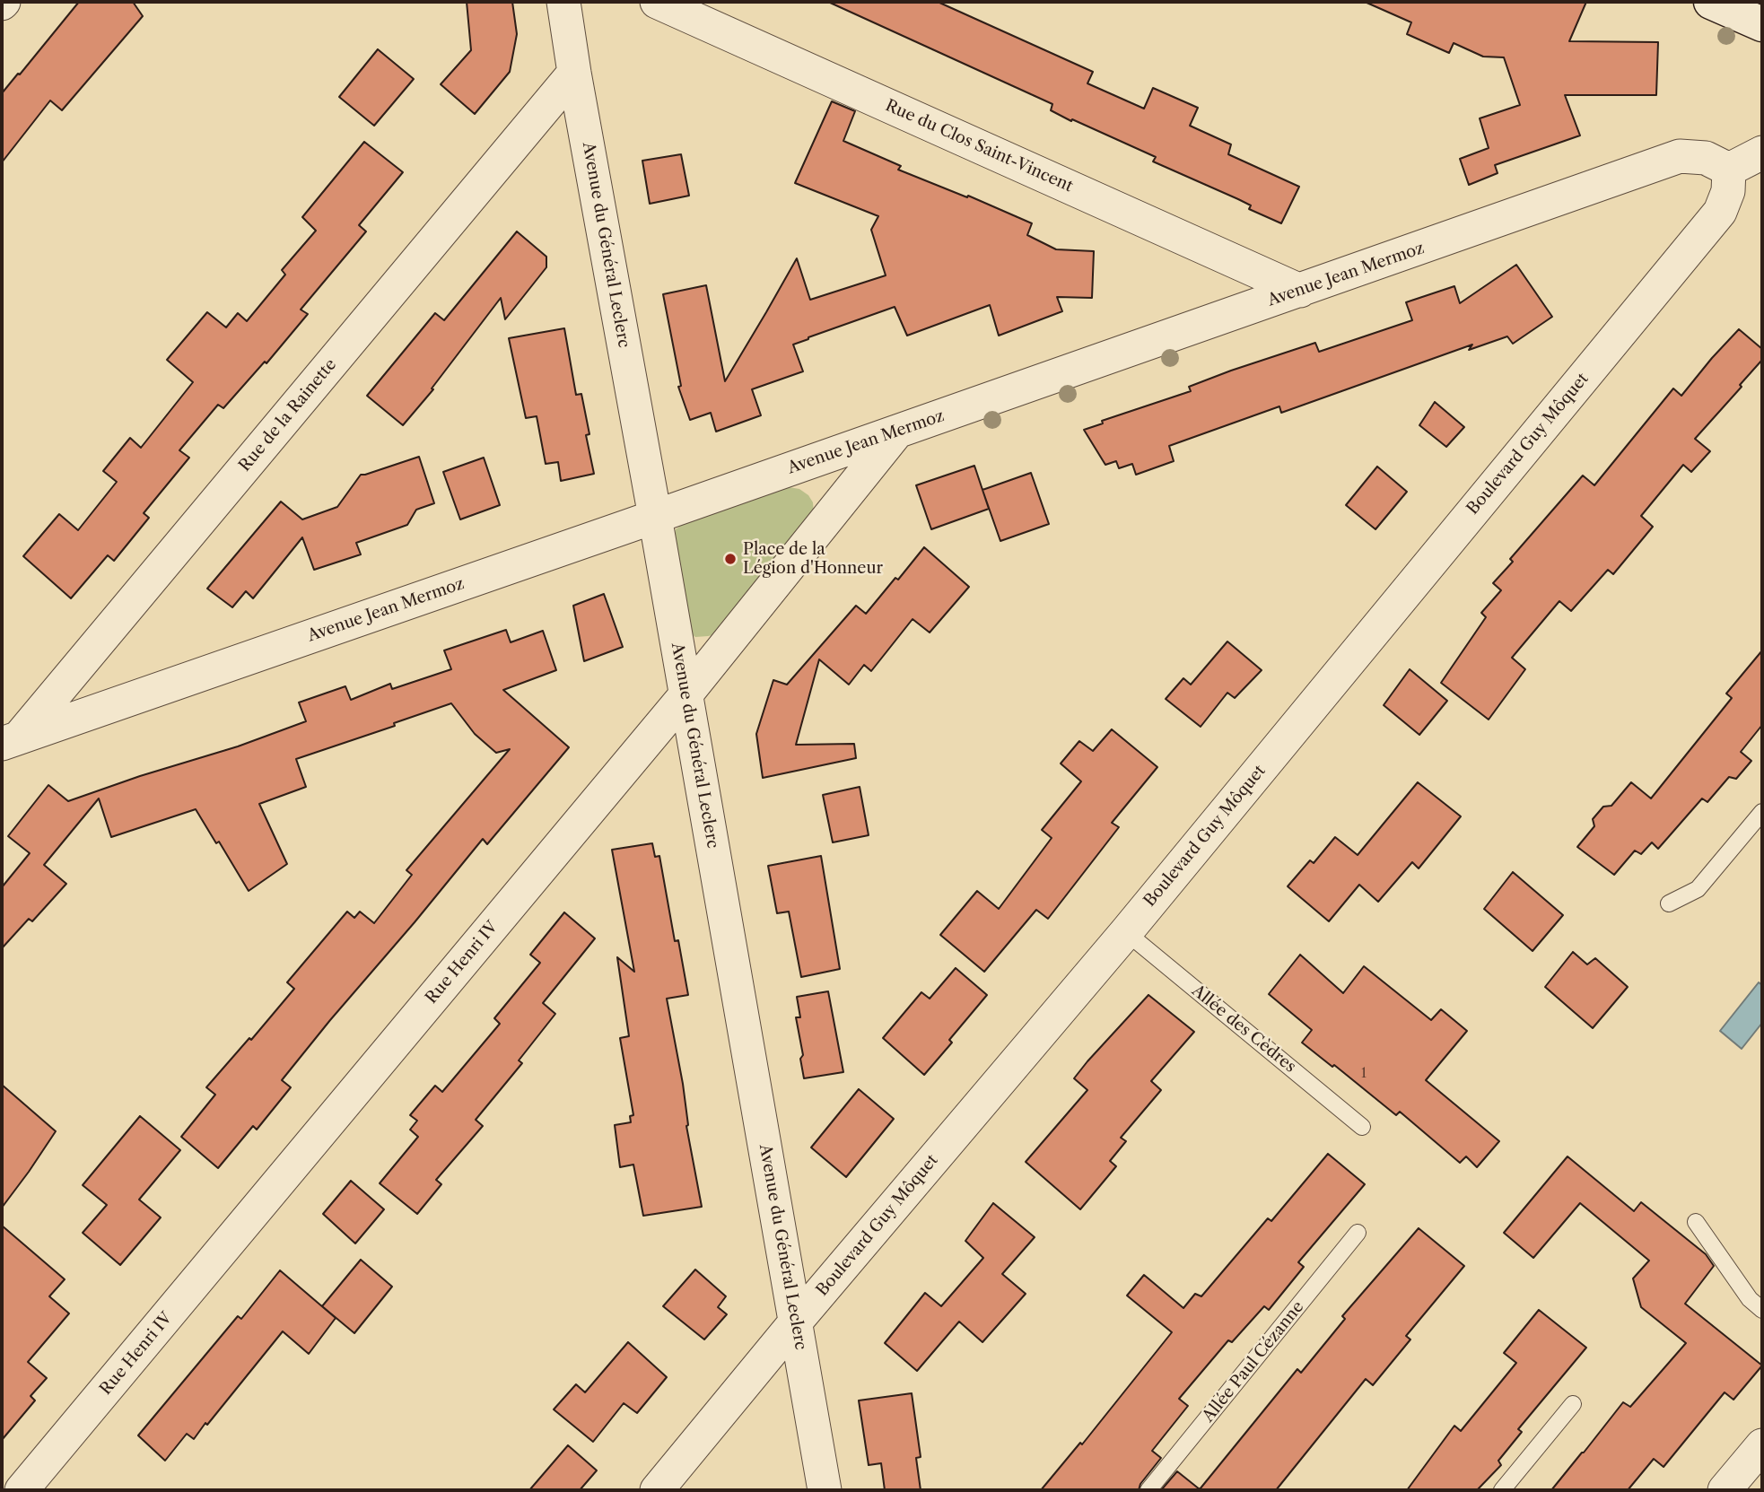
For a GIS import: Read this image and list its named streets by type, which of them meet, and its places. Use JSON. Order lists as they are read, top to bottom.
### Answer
{
  "streets": {
    "street": [
      "Rue du Clos Saint-Vincent",
      "Avenue du Général Leclerc",
      "Avenue Jean Mermoz",
      "Rue de la Rainette",
      "Boulevard Guy Môquet",
      "Rue Henri IV"
    ],
    "lane": ["Allée des Cèdres", "Allée Paul Cézanne"]
  },
  "crossings": [
    ["Rue du Clos Saint-Vincent", "Avenue Jean Mermoz"],
    ["Avenue du Général Leclerc", "Avenue Jean Mermoz"],
    ["Avenue du Général Leclerc", "Rue de la Rainette"],
    ["Avenue du Général Leclerc", "Boulevard Guy Môquet"],
    ["Avenue du Général Leclerc", "Rue Henri IV"],
    ["Avenue Jean Mermoz", "Rue de la Rainette"],
    ["Avenue Jean Mermoz", "Boulevard Guy Môquet"],
    ["Avenue Jean Mermoz", "Rue Henri IV"],
    ["Boulevard Guy Môquet", "Allée des Cèdres"]
  ],
  "places": ["Place de la Légion d'Honneur"],
  "house_numbers": ["1"]
}
